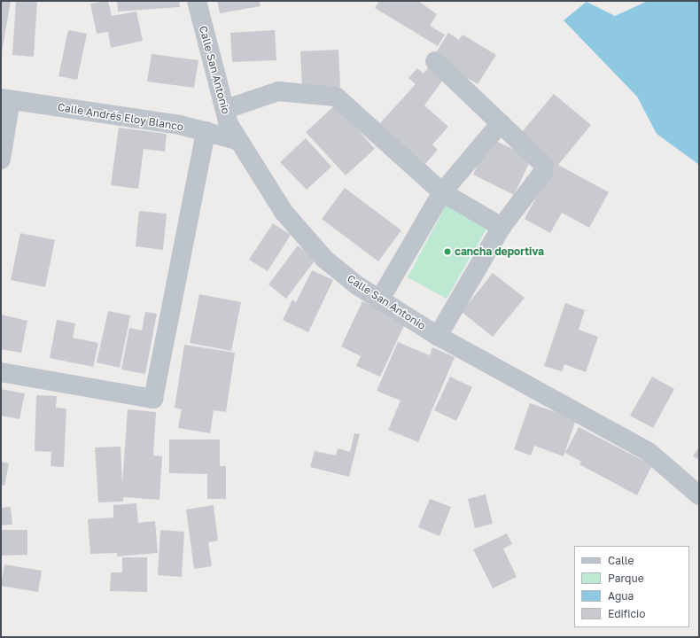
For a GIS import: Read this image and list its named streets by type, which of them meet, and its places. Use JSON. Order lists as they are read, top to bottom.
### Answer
{
  "streets": {
    "street": ["Calle San Antonio", "Calle Andrés Eloy Blanco"]
  },
  "crossings": [
    ["Calle San Antonio", "Calle Andrés Eloy Blanco"]
  ],
  "places": ["cancha deportiva"],
  "legend": [
    "Calle",
    "Parque",
    "Agua",
    "Edificio"
  ]
}
